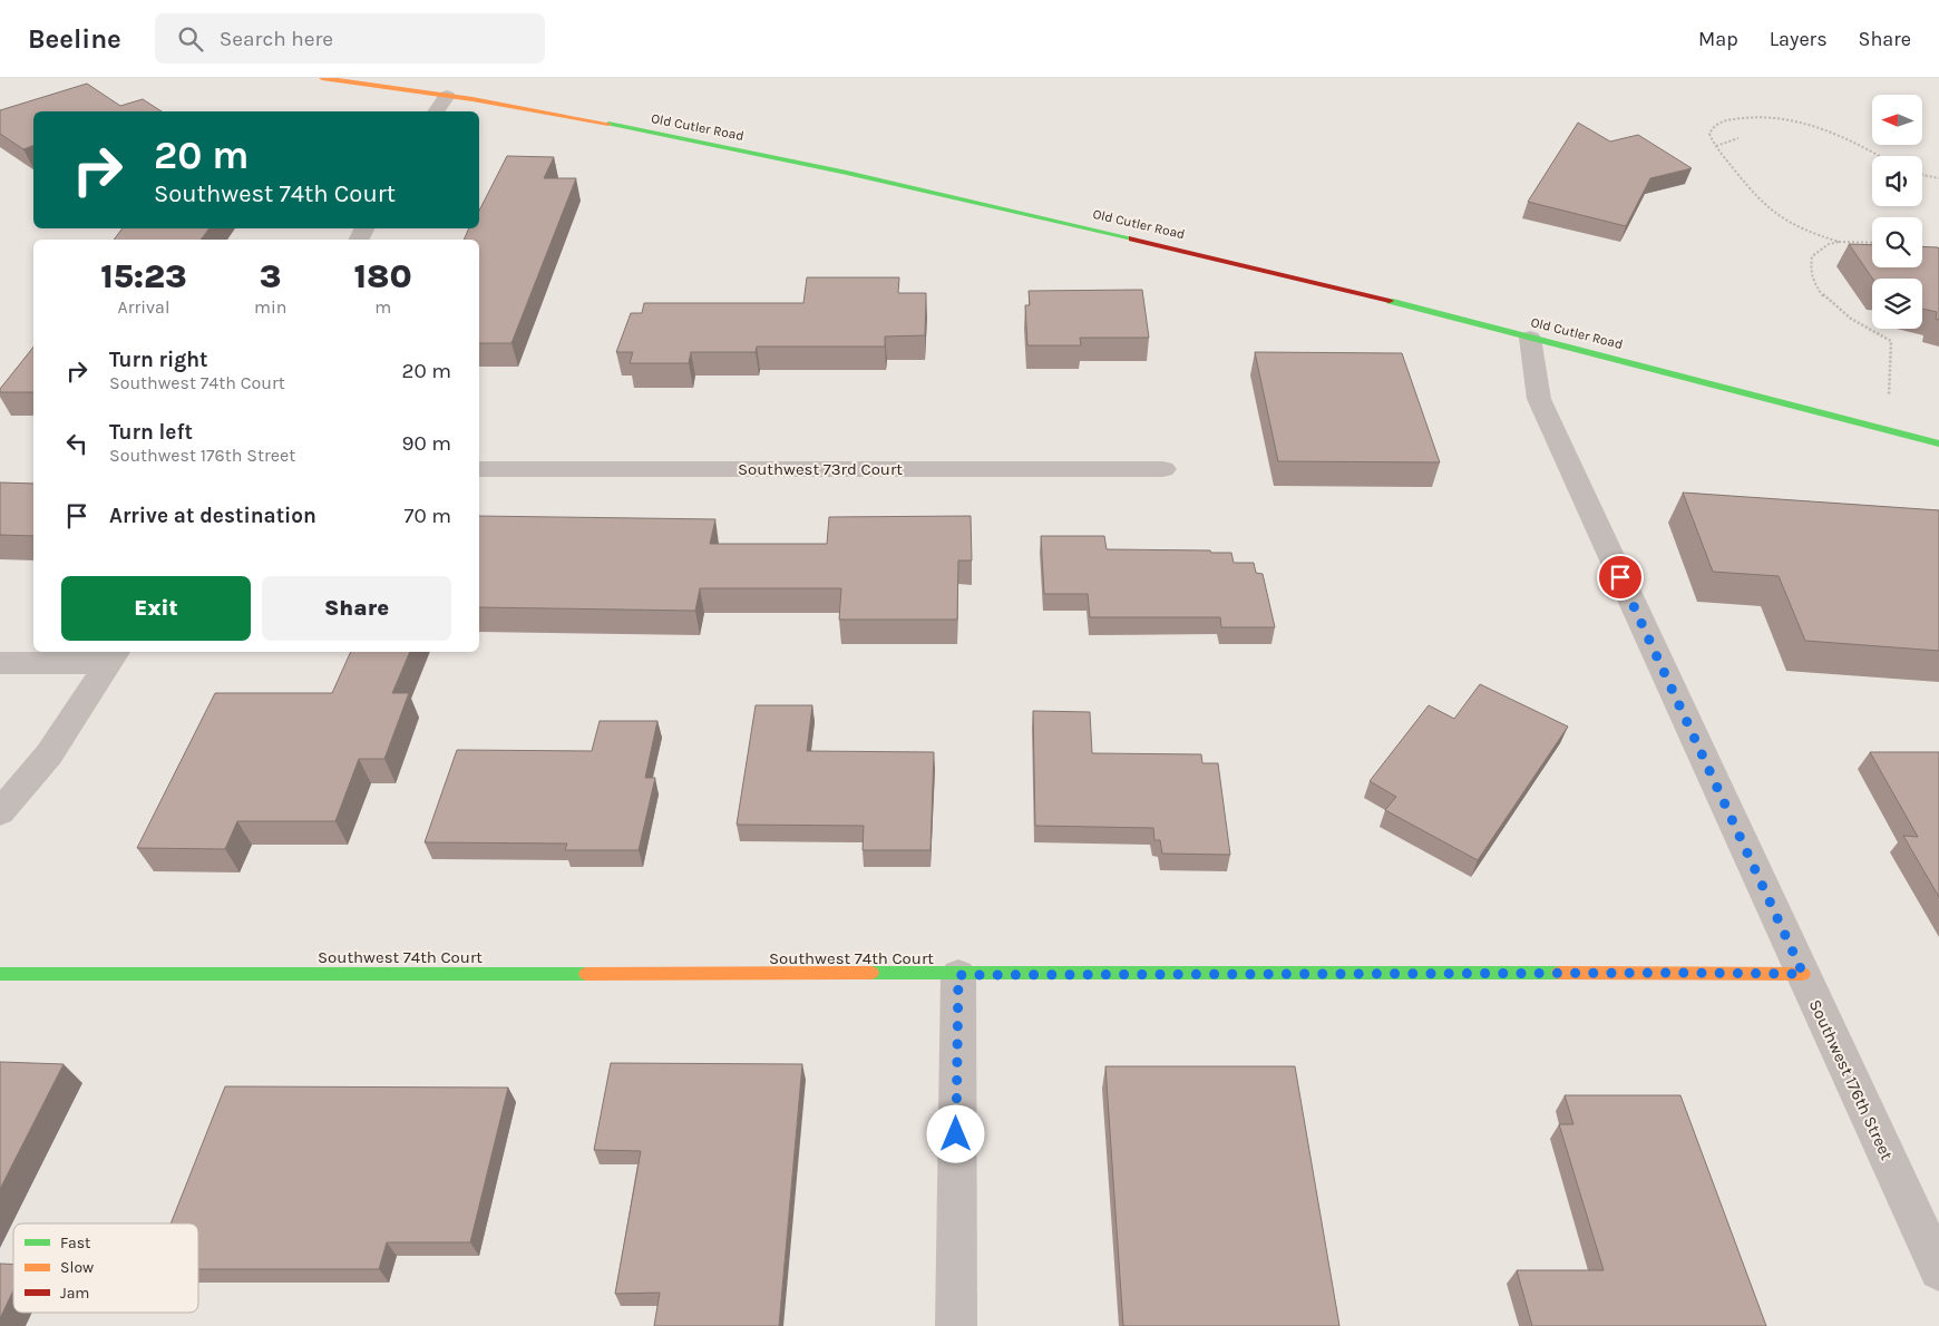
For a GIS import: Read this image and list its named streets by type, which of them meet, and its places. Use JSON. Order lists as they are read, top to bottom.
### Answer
{
  "streets": {
    "main road": ["Old Cutler Road", "Southwest 74th Court"],
    "street": ["Southwest 73rd Court", "Southwest 176th Street"]
  },
  "crossings": [
    ["Old Cutler Road", "Southwest 176th Street"],
    ["Southwest 74th Court", "Southwest 176th Street"]
  ],
  "legend": ["Fast", "Slow", "Jam"],
  "north": "left",
  "page": {
    "header": "Beeline",
    "search": "Search here",
    "nav": ["Map", "Layers", "Share"],
    "turn": ["20 m", "Southwest 74th Court"],
    "eta": [
      "15:23",
      "Arrival",
      "3",
      "min",
      "180",
      "m"
    ],
    "list": [
      {
        "name": "Turn right",
        "note": "Southwest 74th Court",
        "value": "20 m"
      },
      {
        "name": "Turn left",
        "note": "Southwest 176th Street",
        "value": "90 m"
      },
      {
        "name": "Arrive at destination",
        "value": "70 m"
      }
    ],
    "buttons": ["Exit", "Share"]
  }
}
